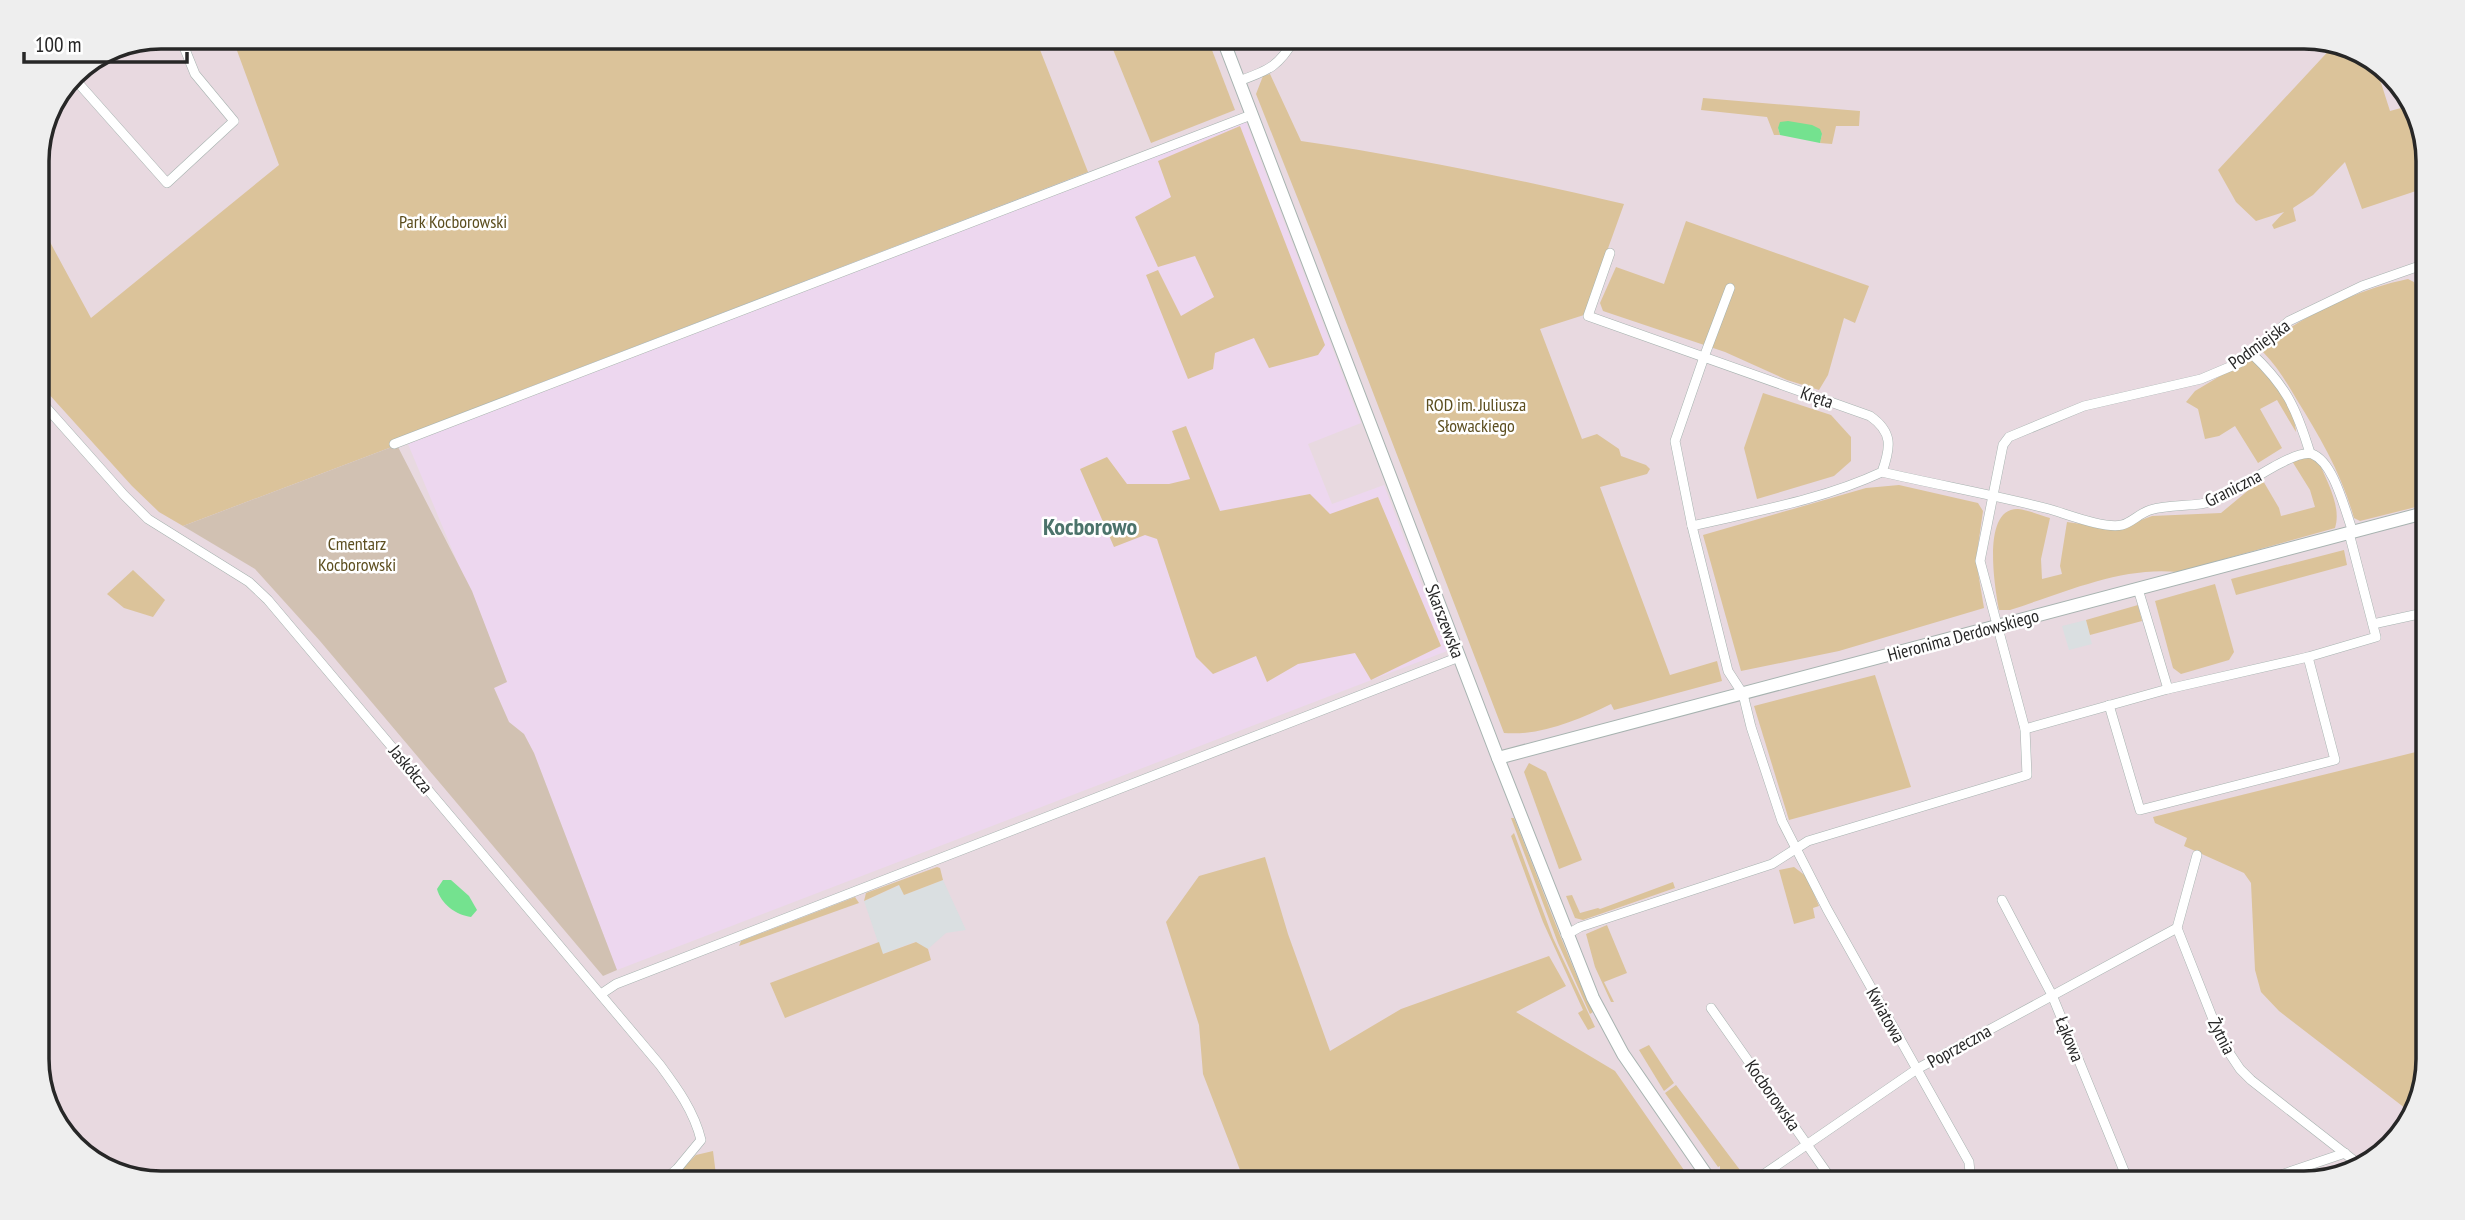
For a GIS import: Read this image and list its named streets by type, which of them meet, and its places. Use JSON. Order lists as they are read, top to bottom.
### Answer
{
  "streets": {
    "main road": ["Skarszewska", "Hieronima Derdowskiego"],
    "street": [
      "Podmiejska",
      "Kręta",
      "Graniczna",
      "Jaskółcza",
      "Kwiatowa",
      "Żytnia",
      "Łąkowa",
      "Poprzeczna",
      "Kocborowska"
    ]
  },
  "crossings": [
    ["Podmiejska", "Graniczna"],
    ["Skarszewska", "Hieronima Derdowskiego"],
    ["Hieronima Derdowskiego", "Kwiatowa"],
    ["Kwiatowa", "Poprzeczna"],
    ["Żytnia", "Poprzeczna"],
    ["Łąkowa", "Poprzeczna"],
    ["Poprzeczna", "Kocborowska"]
  ],
  "districts": ["Kocborowo"],
  "parks": ["Park Kocborowski", "ROD im. Juliusza Słowackiego", "Cmentarz Kocborowski"],
  "scale_bar": "100 m"
}
